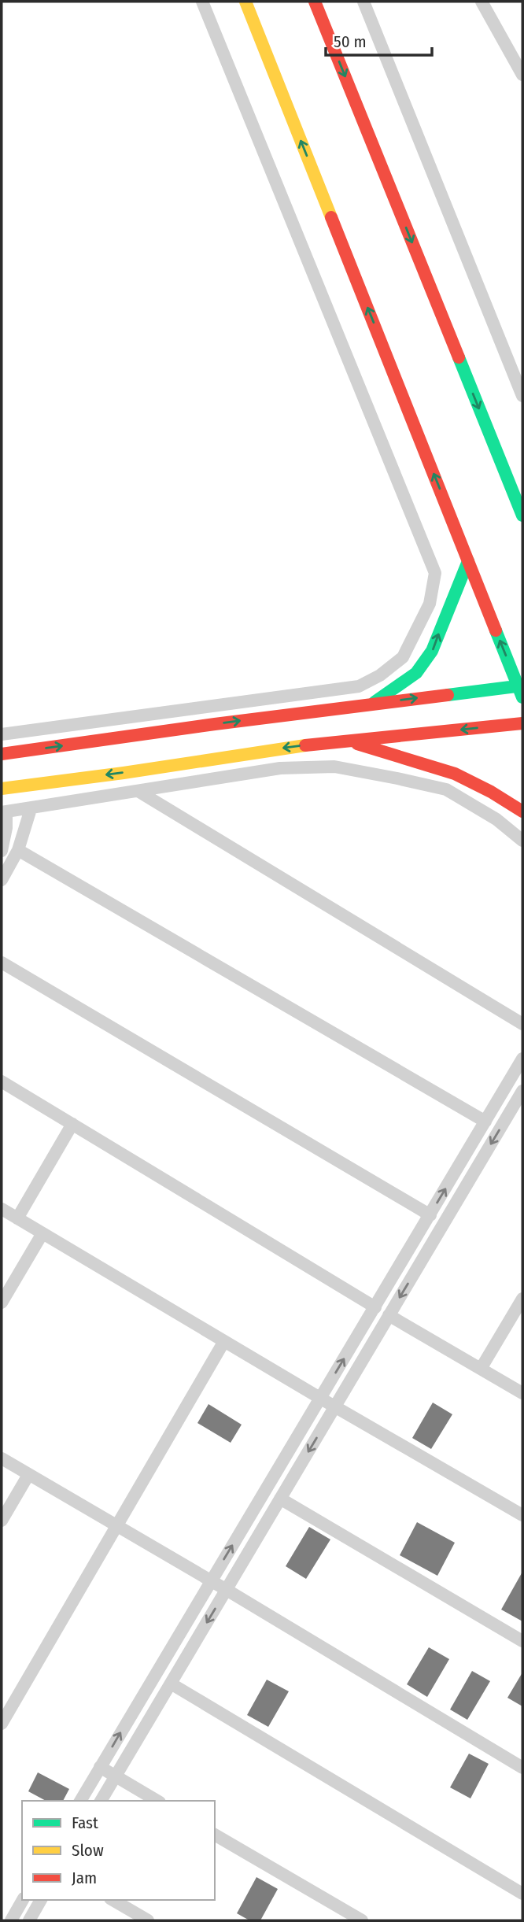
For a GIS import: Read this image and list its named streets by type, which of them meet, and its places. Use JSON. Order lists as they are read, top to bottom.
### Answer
{
  "legend": ["Fast", "Slow", "Jam"],
  "scale_bar": "50 m"
}
